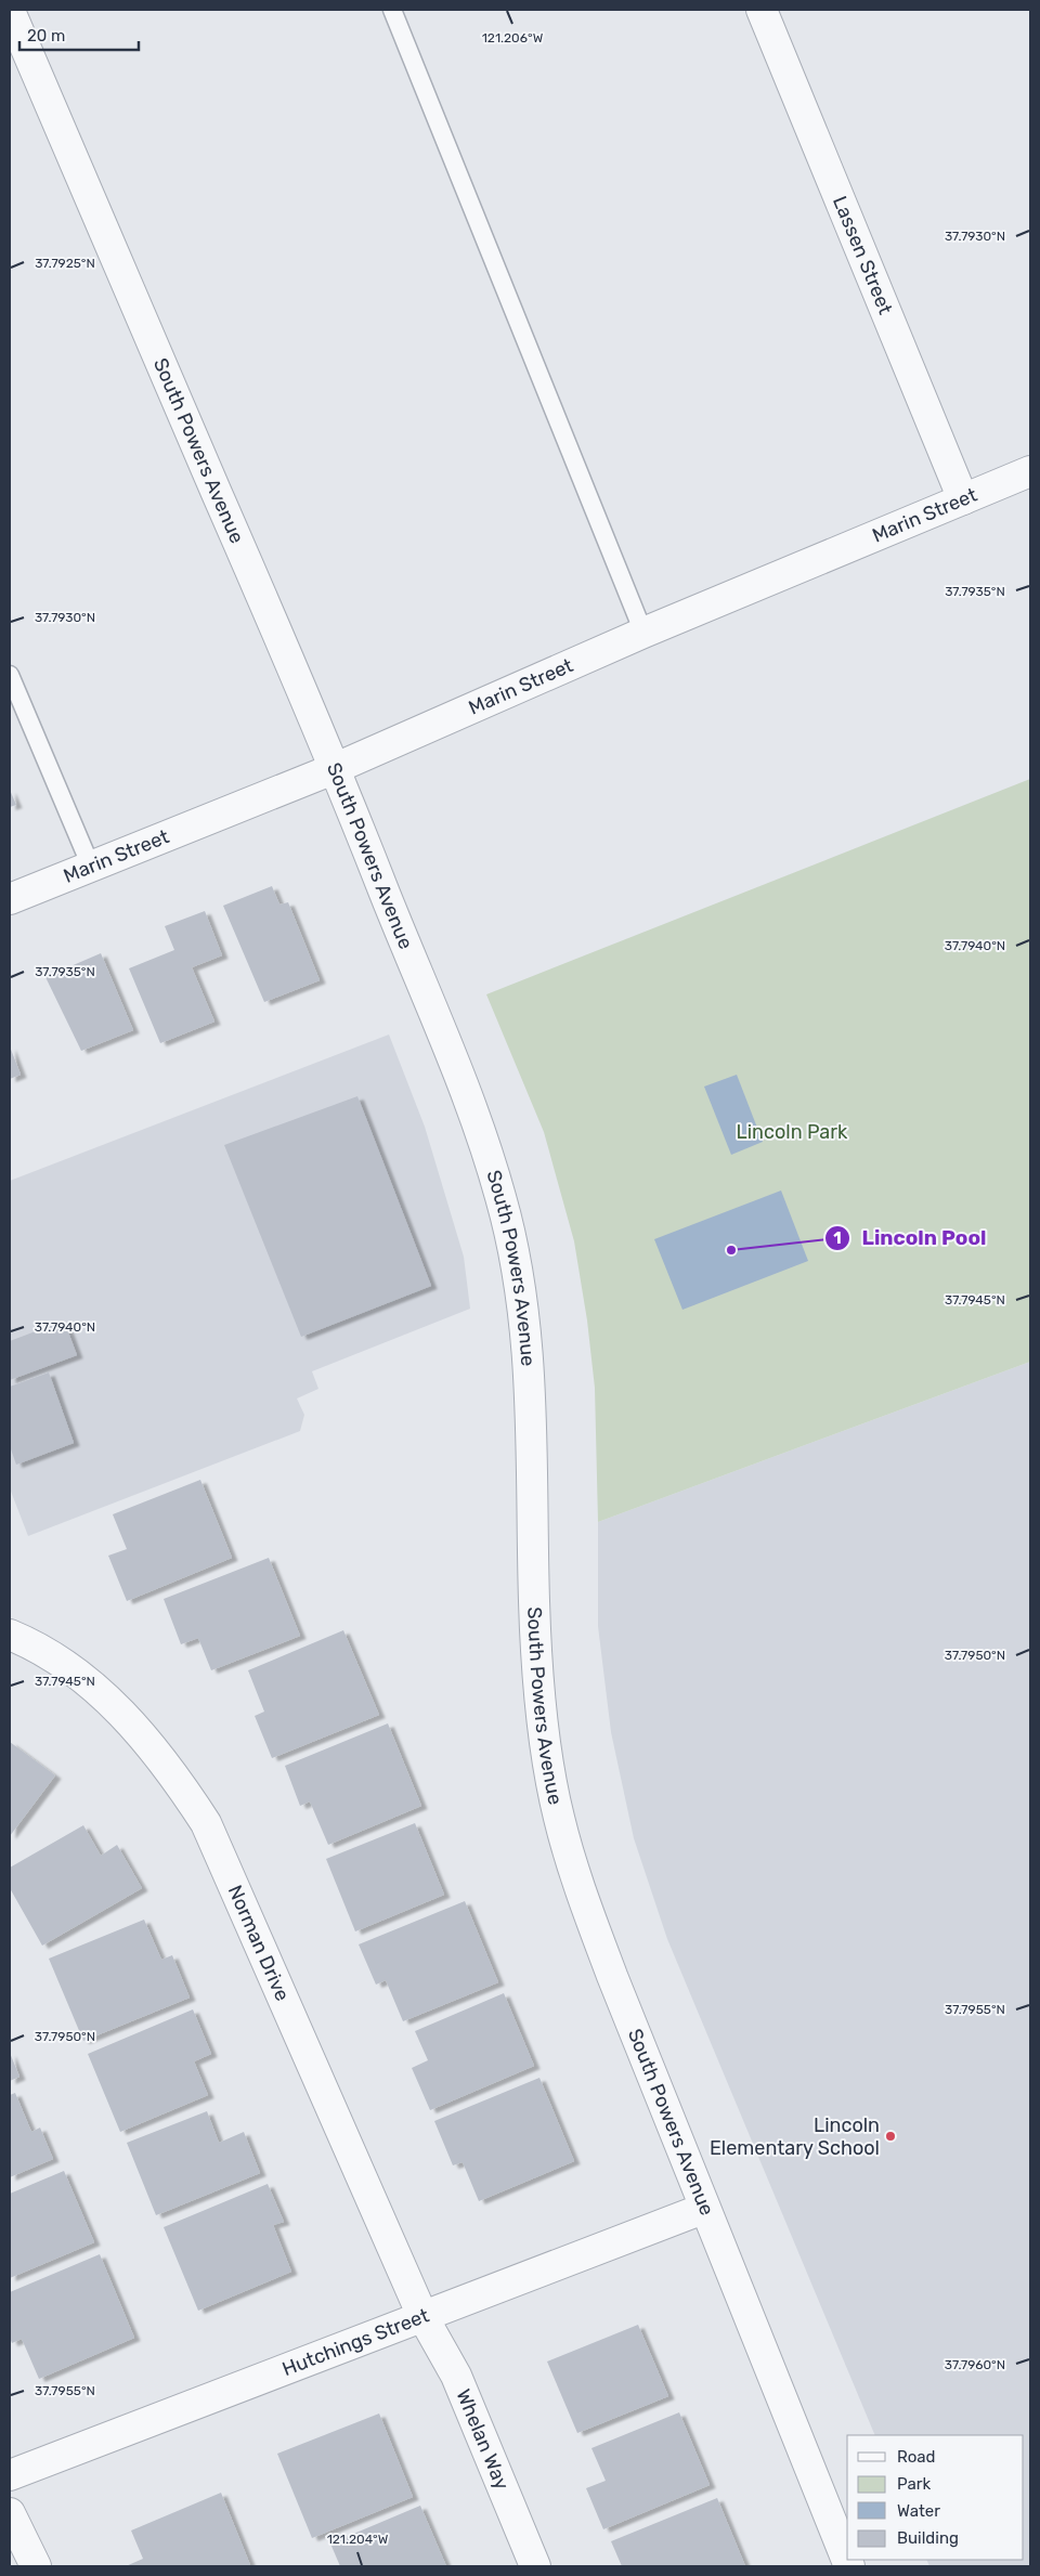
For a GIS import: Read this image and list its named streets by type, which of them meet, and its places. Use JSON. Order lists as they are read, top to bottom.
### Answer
{
  "streets": {
    "street": [
      "Lassen Street",
      "South Powers Avenue",
      "Marin Street",
      "Norman Drive",
      "Hutchings Street",
      "Whelan Way"
    ]
  },
  "crossings": [
    ["Lassen Street", "Marin Street"],
    ["South Powers Avenue", "Marin Street"],
    ["South Powers Avenue", "Hutchings Street"],
    ["Norman Drive", "Hutchings Street"],
    ["Norman Drive", "Whelan Way"],
    ["Hutchings Street", "Whelan Way"]
  ],
  "parks": ["Lincoln Park"],
  "places": ["Lincoln Pool", "Lincoln Elementary School"],
  "legend": [
    "Road",
    "Park",
    "Water",
    "Building"
  ],
  "scale_bar": "20 m",
  "coordinates": [
    "121.206°W",
    "37.7930°N",
    "37.7925°N",
    "37.7935°N",
    "37.7940°N",
    "37.7945°N",
    "37.7950°N",
    "37.7955°N",
    "37.7960°N",
    "121.204°W"
  ]
}
